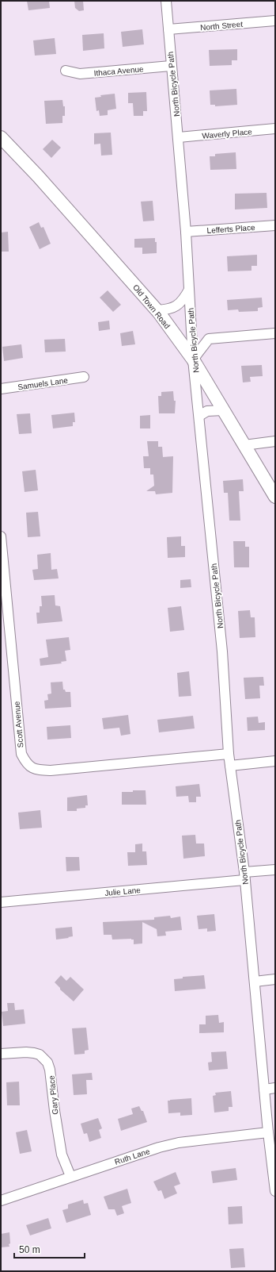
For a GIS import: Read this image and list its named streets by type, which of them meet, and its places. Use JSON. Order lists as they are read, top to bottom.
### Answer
{
  "streets": {
    "main road": ["Old Town Road"],
    "street": [
      "North Street",
      "Ithaca Avenue",
      "North Bicycle Path",
      "Waverly Place",
      "Lefferts Place",
      "Samuels Lane",
      "Scott Avenue",
      "Julie Lane",
      "Gary Place",
      "Ruth Lane"
    ]
  },
  "crossings": [
    ["North Street", "North Bicycle Path"],
    ["Ithaca Avenue", "North Bicycle Path"],
    ["North Bicycle Path", "Waverly Place"],
    ["North Bicycle Path", "Lefferts Place"],
    ["North Bicycle Path", "Old Town Road"],
    ["North Bicycle Path", "Scott Avenue"],
    ["North Bicycle Path", "Julie Lane"],
    ["North Bicycle Path", "Ruth Lane"],
    ["Gary Place", "Ruth Lane"]
  ],
  "scale_bar": "50 m"
}
